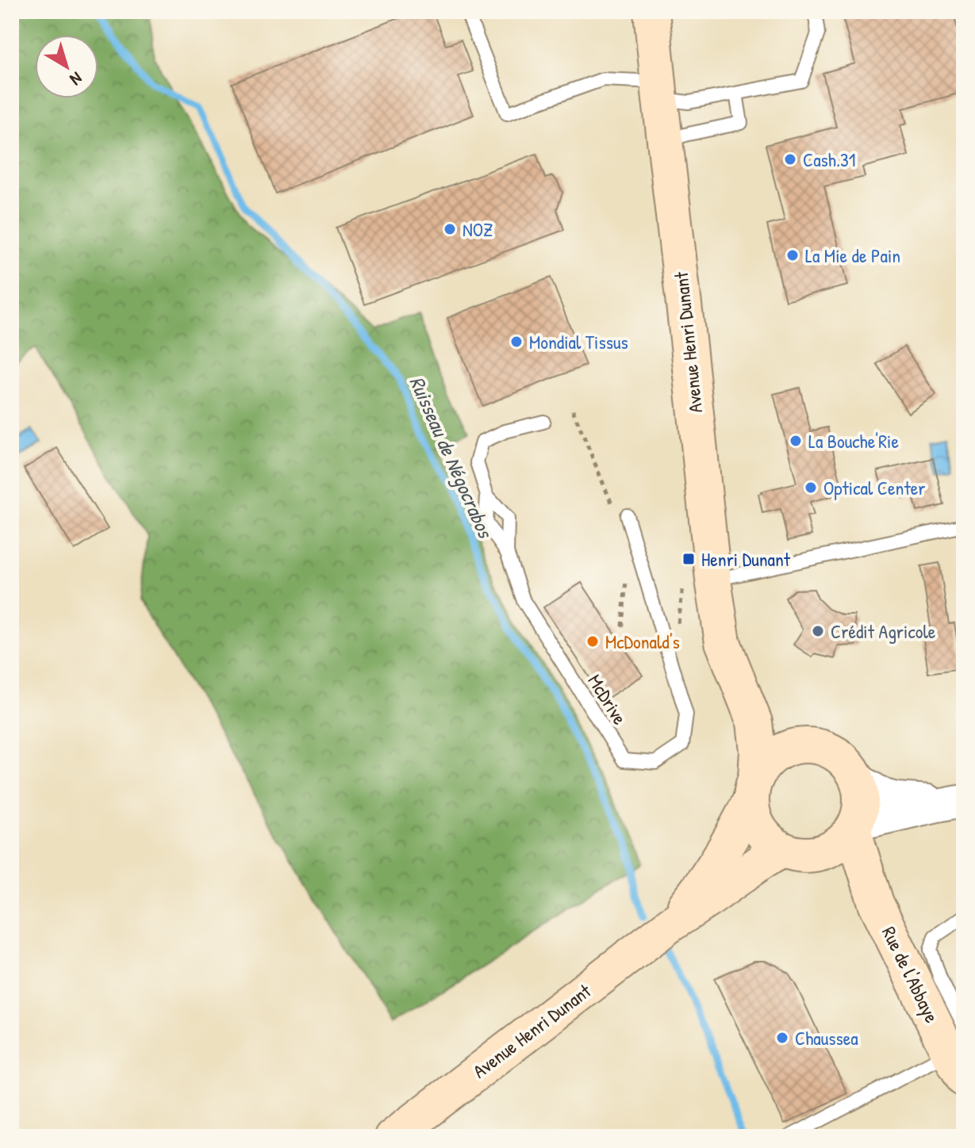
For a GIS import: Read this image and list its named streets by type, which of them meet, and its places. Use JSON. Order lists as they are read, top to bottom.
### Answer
{
  "streets": {
    "main road": ["Avenue Henri Dunant", "Rue de l'Abbaye"],
    "lane": ["McDrive"]
  },
  "crossings": [
    ["Avenue Henri Dunant", "Rue de l'Abbaye"]
  ],
  "water": ["Ruisseau de Négocrabos"],
  "places": {
    "other": [
      "Cash.31",
      "NOZ",
      "La Mie de Pain",
      "Mondial Tissus",
      "La Bouche'Rie",
      "Optical Center",
      "Crédit Agricole",
      "McDonald's",
      "Chaussea"
    ],
    "transit": ["Henri Dunant"]
  },
  "north": "bottom right"
}
